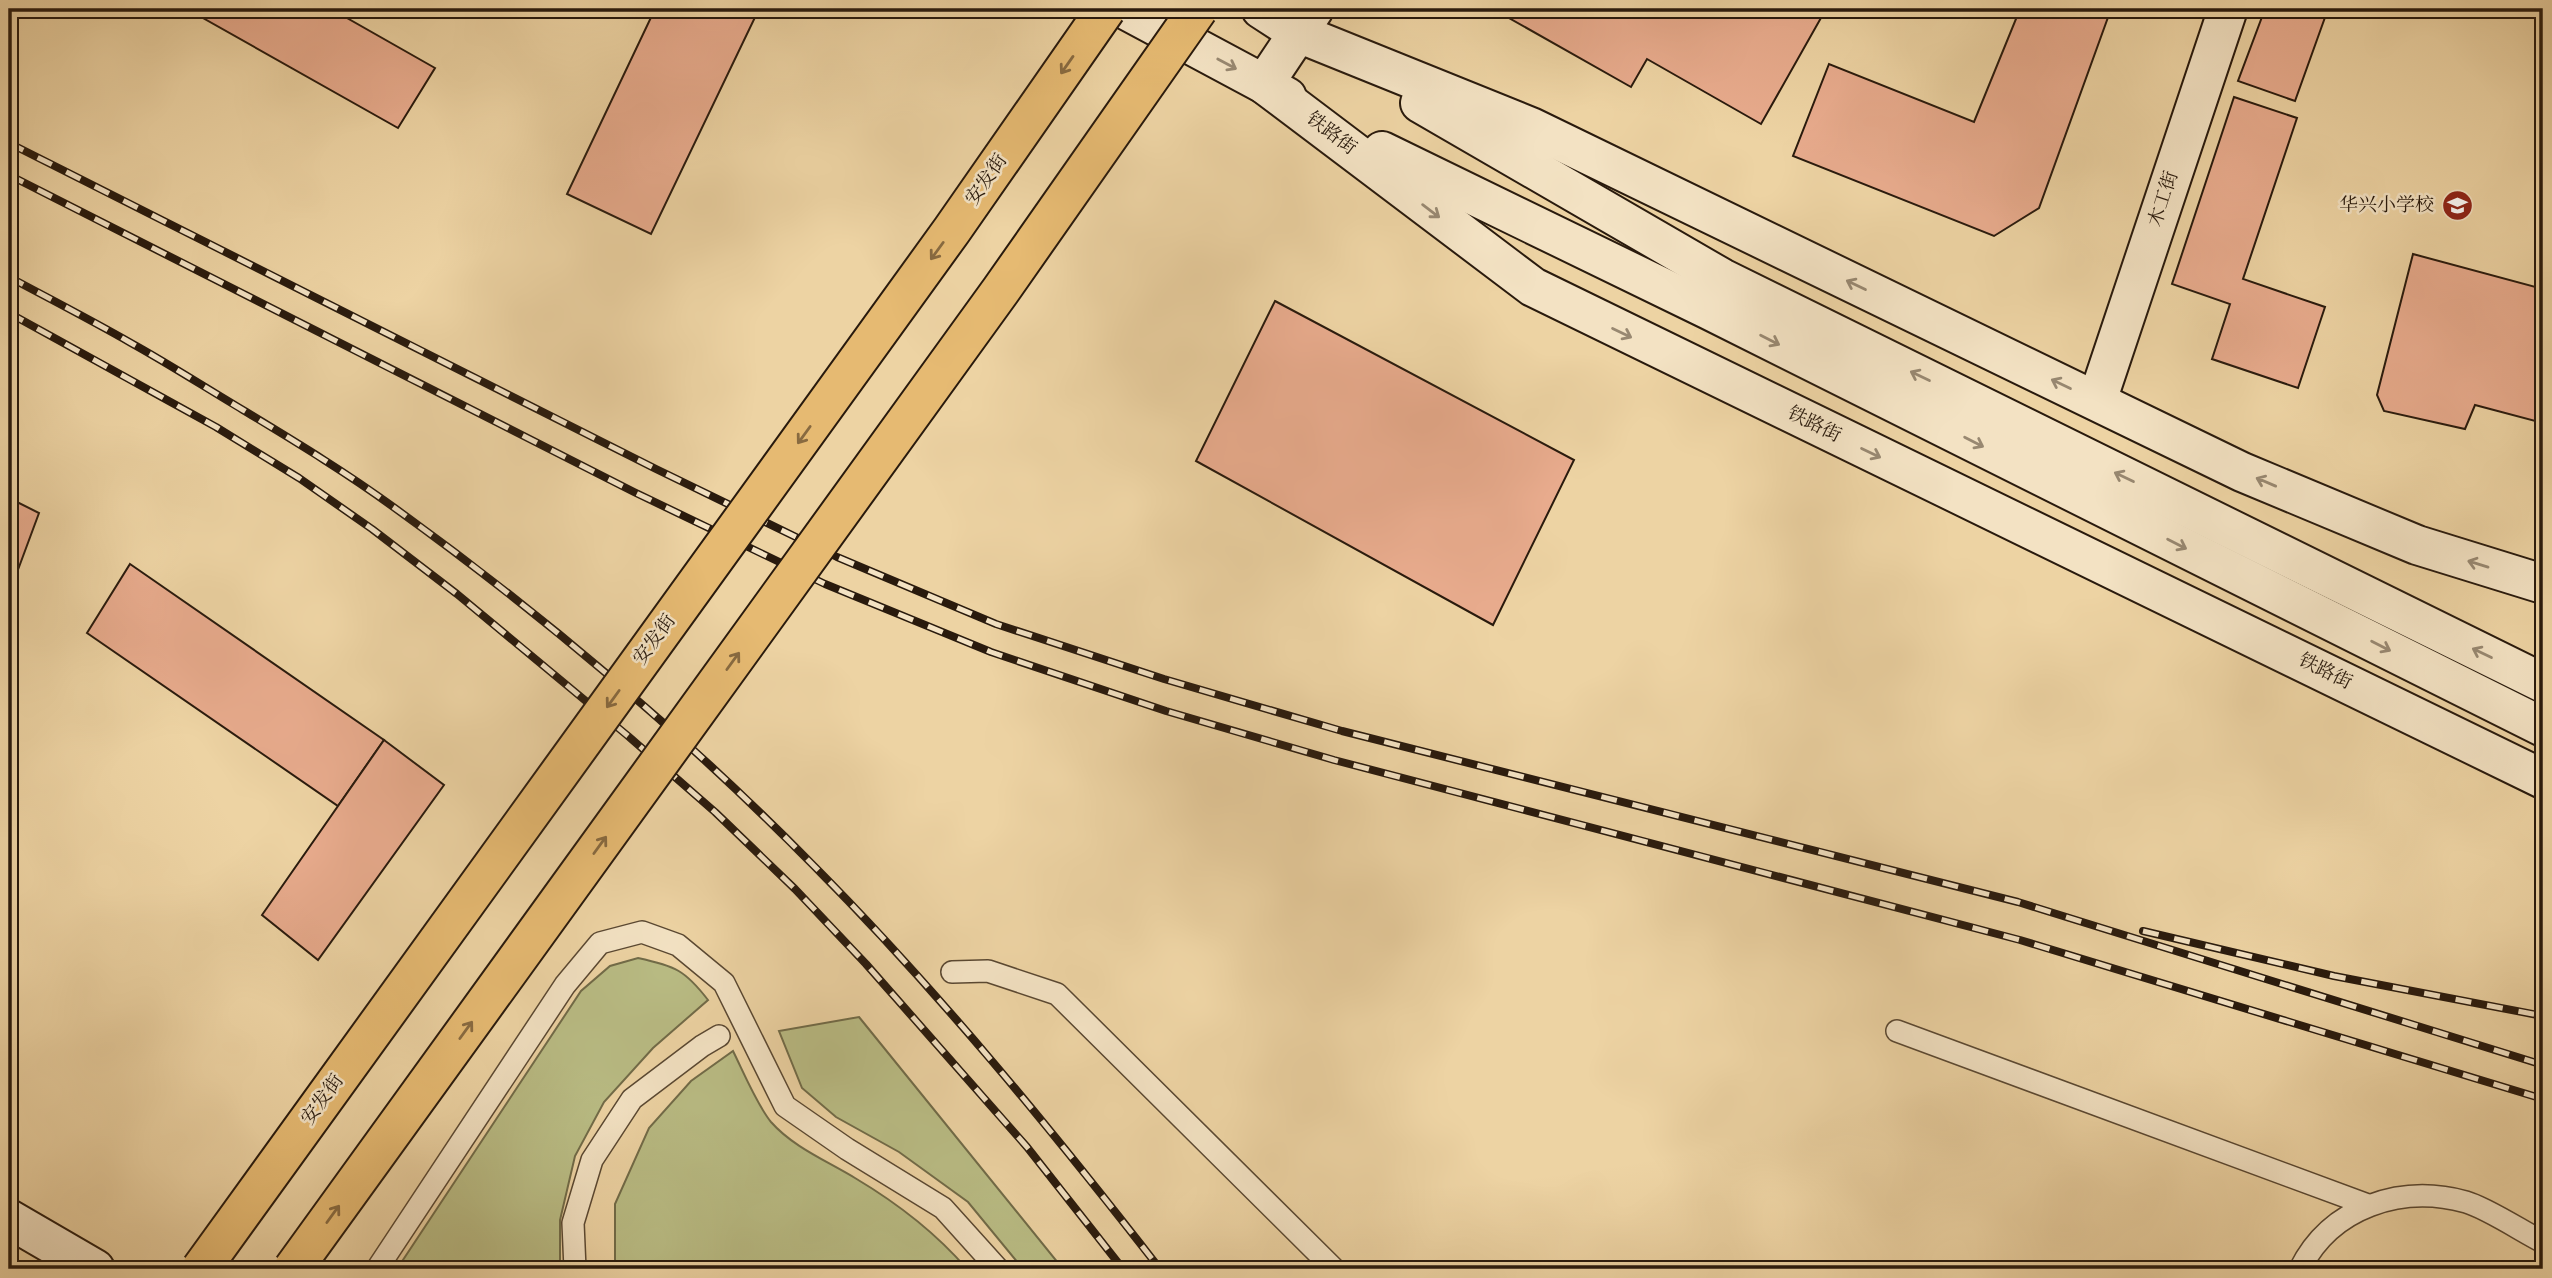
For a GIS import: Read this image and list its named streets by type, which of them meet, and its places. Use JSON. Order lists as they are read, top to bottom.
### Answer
{
  "streets": {
    "highway": ["安发街"],
    "main road": ["铁路街", "木工街"]
  },
  "places": {
    "school or university": ["华兴小学校"]
  }
}
